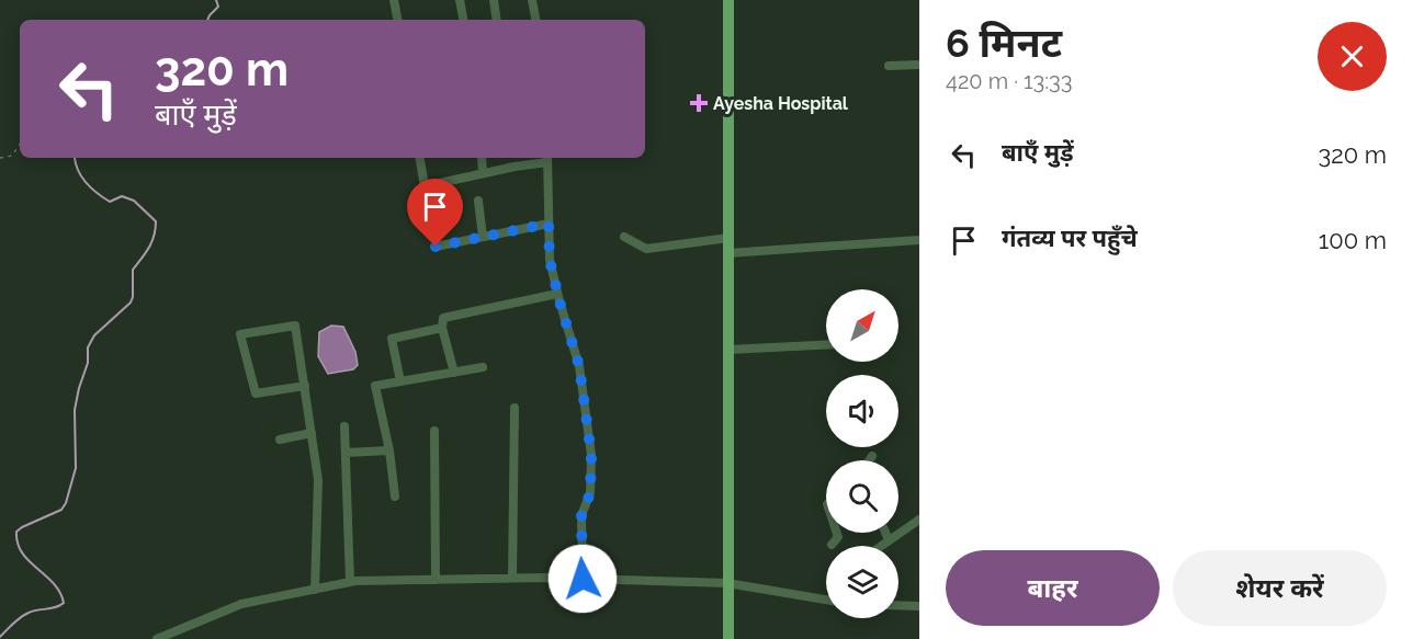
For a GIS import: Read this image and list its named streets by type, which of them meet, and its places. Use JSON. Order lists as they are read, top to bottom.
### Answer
{
  "places": {
    "health": ["Ayesha Hospital"]
  },
  "north": "top right",
  "page": {
    "heading": ["6 मिनट", "420 m · 13:33"],
    "turn": ["320 m", "बाएँ मुड़ें"],
    "list": [
      {
        "name": "बाएँ मुड़ें",
        "value": "320 m"
      },
      {
        "name": "गंतव्य पर पहुँचे",
        "value": "100 m"
      }
    ],
    "buttons": ["बाहर", "शेयर करें"]
  }
}
